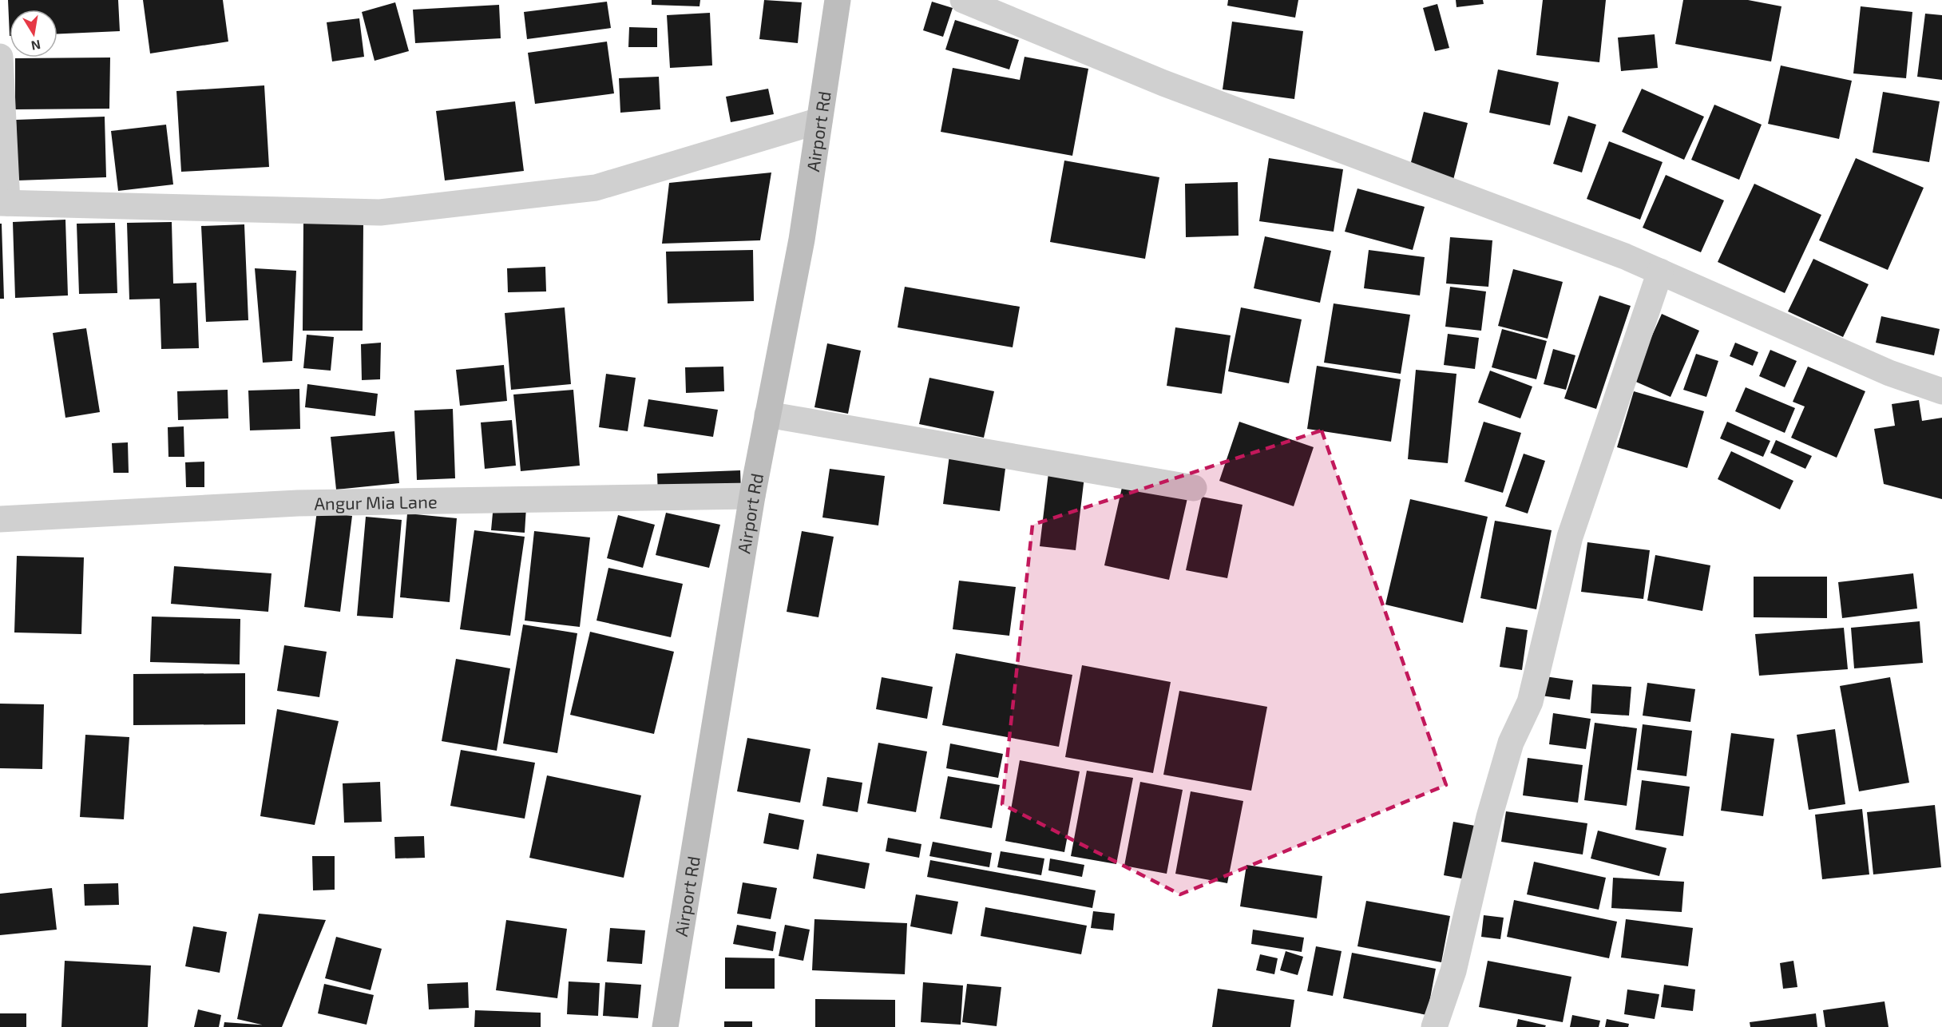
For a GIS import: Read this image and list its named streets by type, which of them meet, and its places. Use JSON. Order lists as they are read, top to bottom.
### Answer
{
  "streets": {
    "main road": ["Airport Rd"],
    "street": ["Angur Mia Lane"]
  },
  "crossings": [
    ["Airport Rd", "Angur Mia Lane"]
  ],
  "north": "bottom"
}
